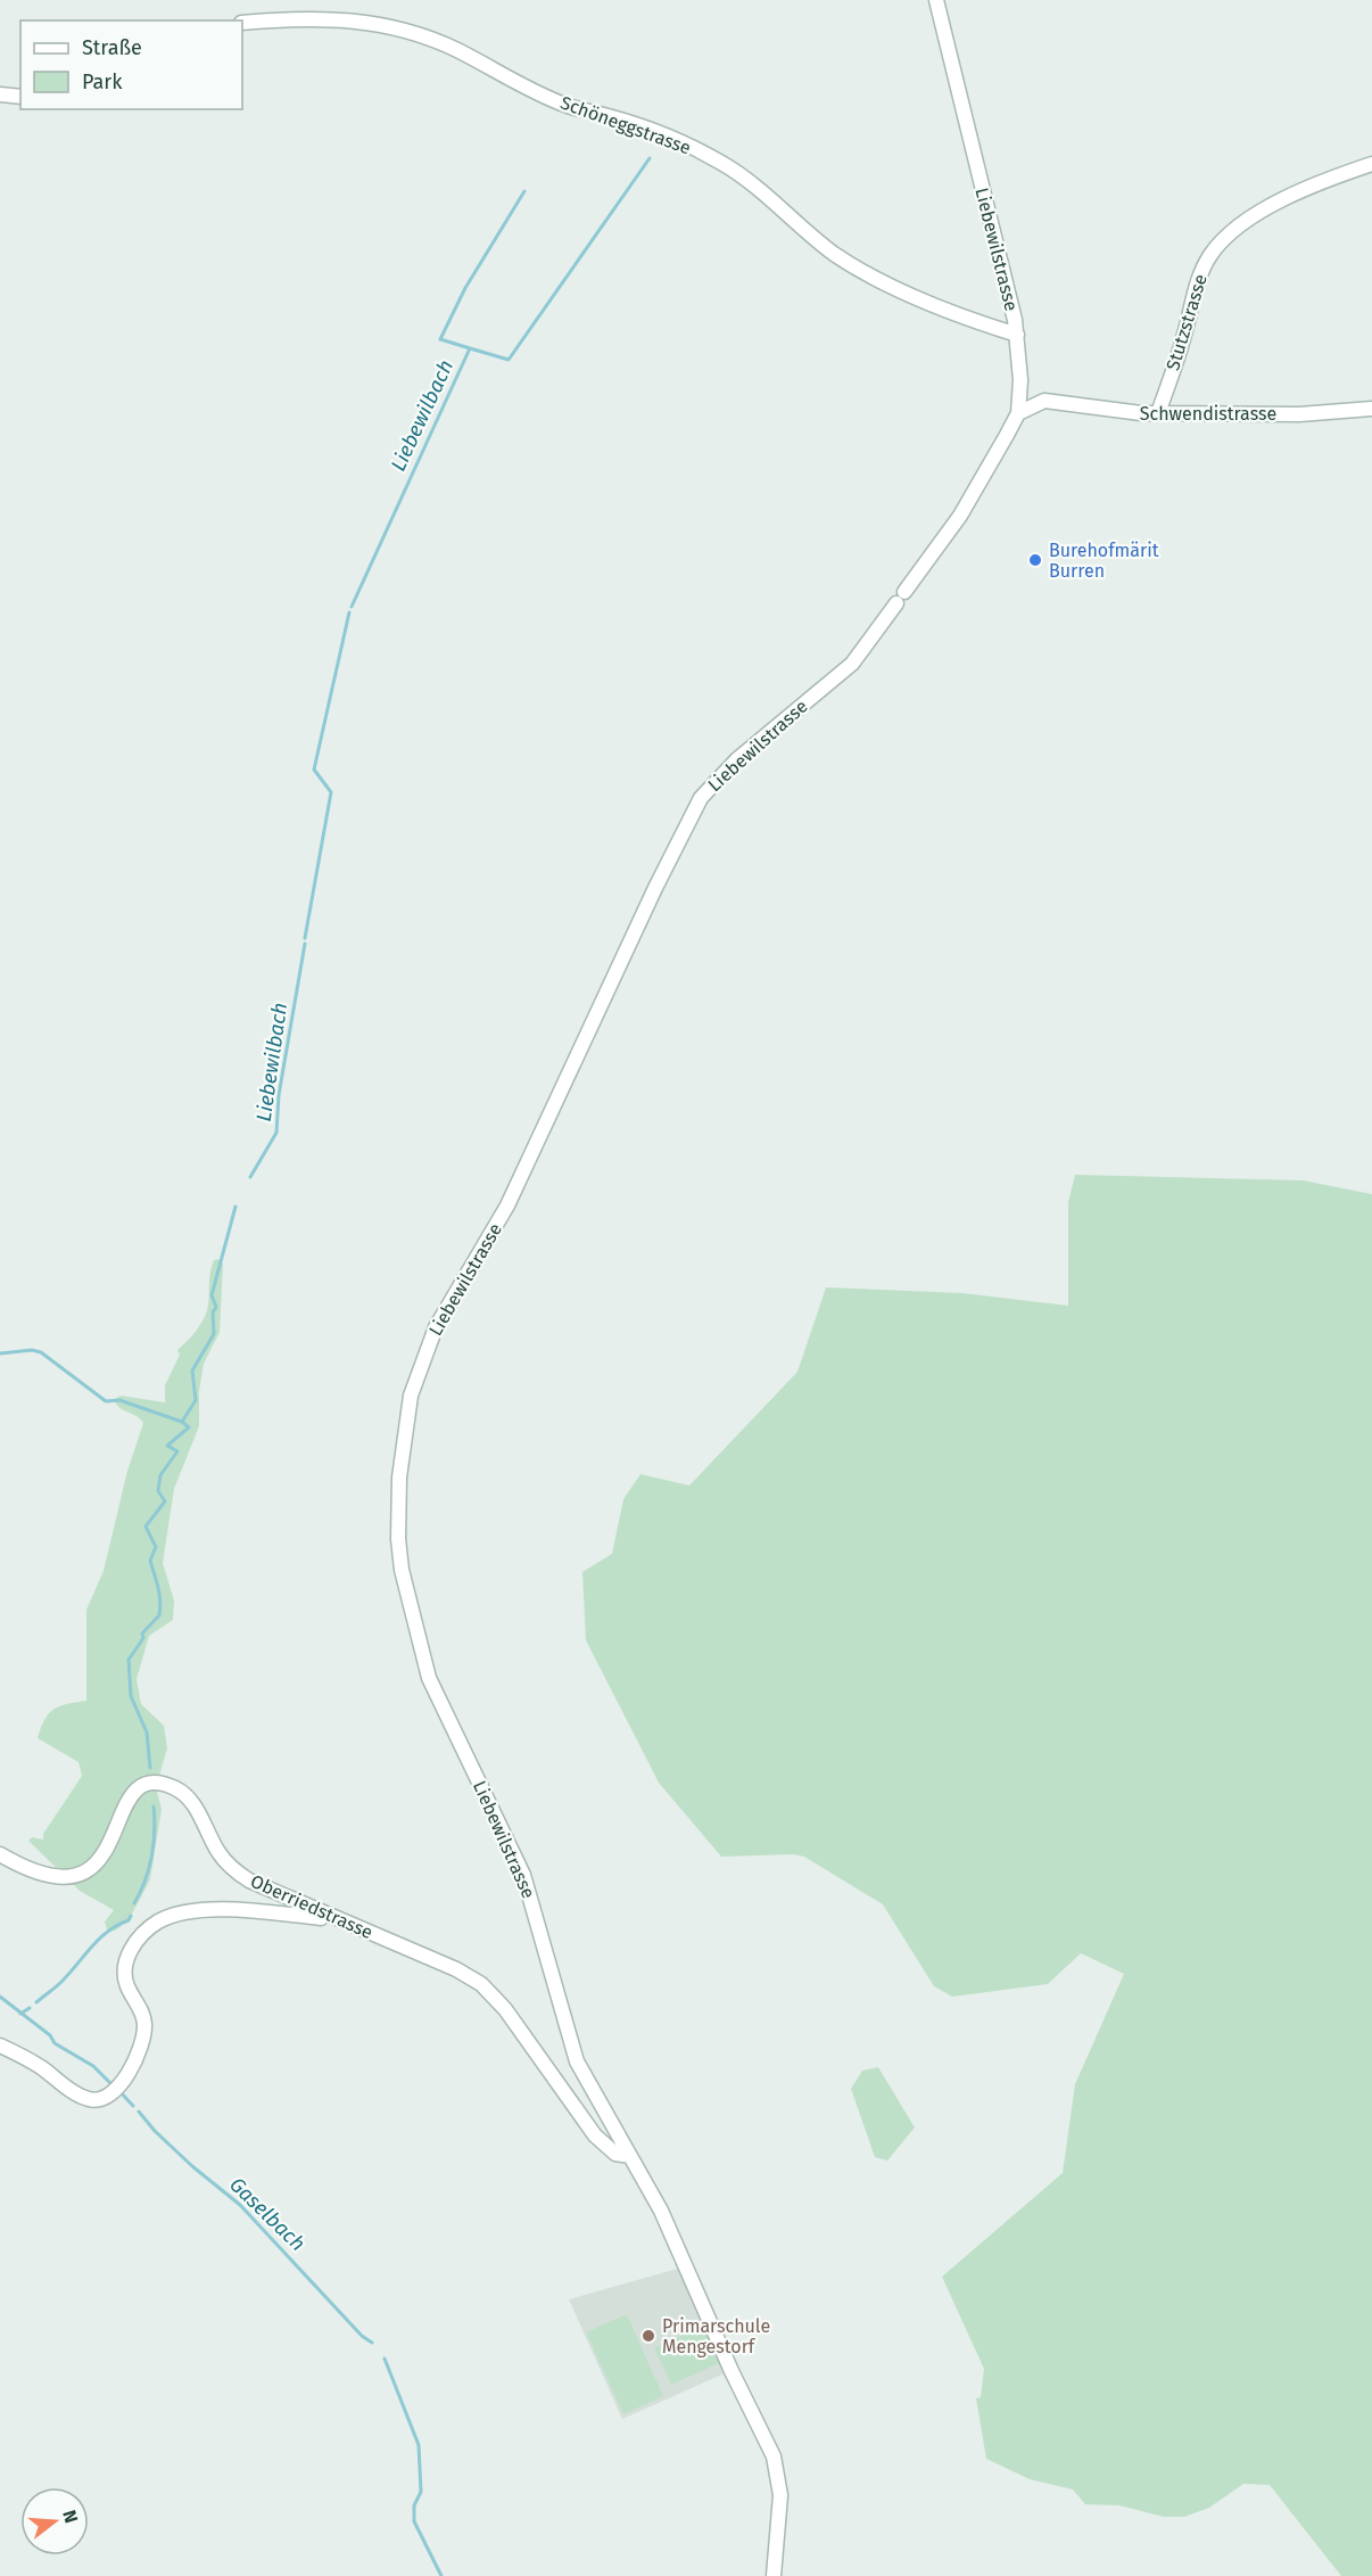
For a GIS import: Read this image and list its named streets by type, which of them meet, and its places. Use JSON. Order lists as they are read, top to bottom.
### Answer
{
  "streets": {
    "street": [
      "Schöneggstrasse",
      "Liebewilstrasse",
      "Stutzstrasse",
      "Schwendistrasse",
      "Oberriedstrasse"
    ]
  },
  "crossings": [
    ["Schöneggstrasse", "Liebewilstrasse"],
    ["Liebewilstrasse", "Oberriedstrasse"],
    ["Stutzstrasse", "Schwendistrasse"]
  ],
  "water": ["Liebewilbach", "Gaselbach"],
  "places": ["Burehofmärit Burren", "Primarschule Mengestorf"],
  "legend": ["Straße", "Park"],
  "north": "right"
}
